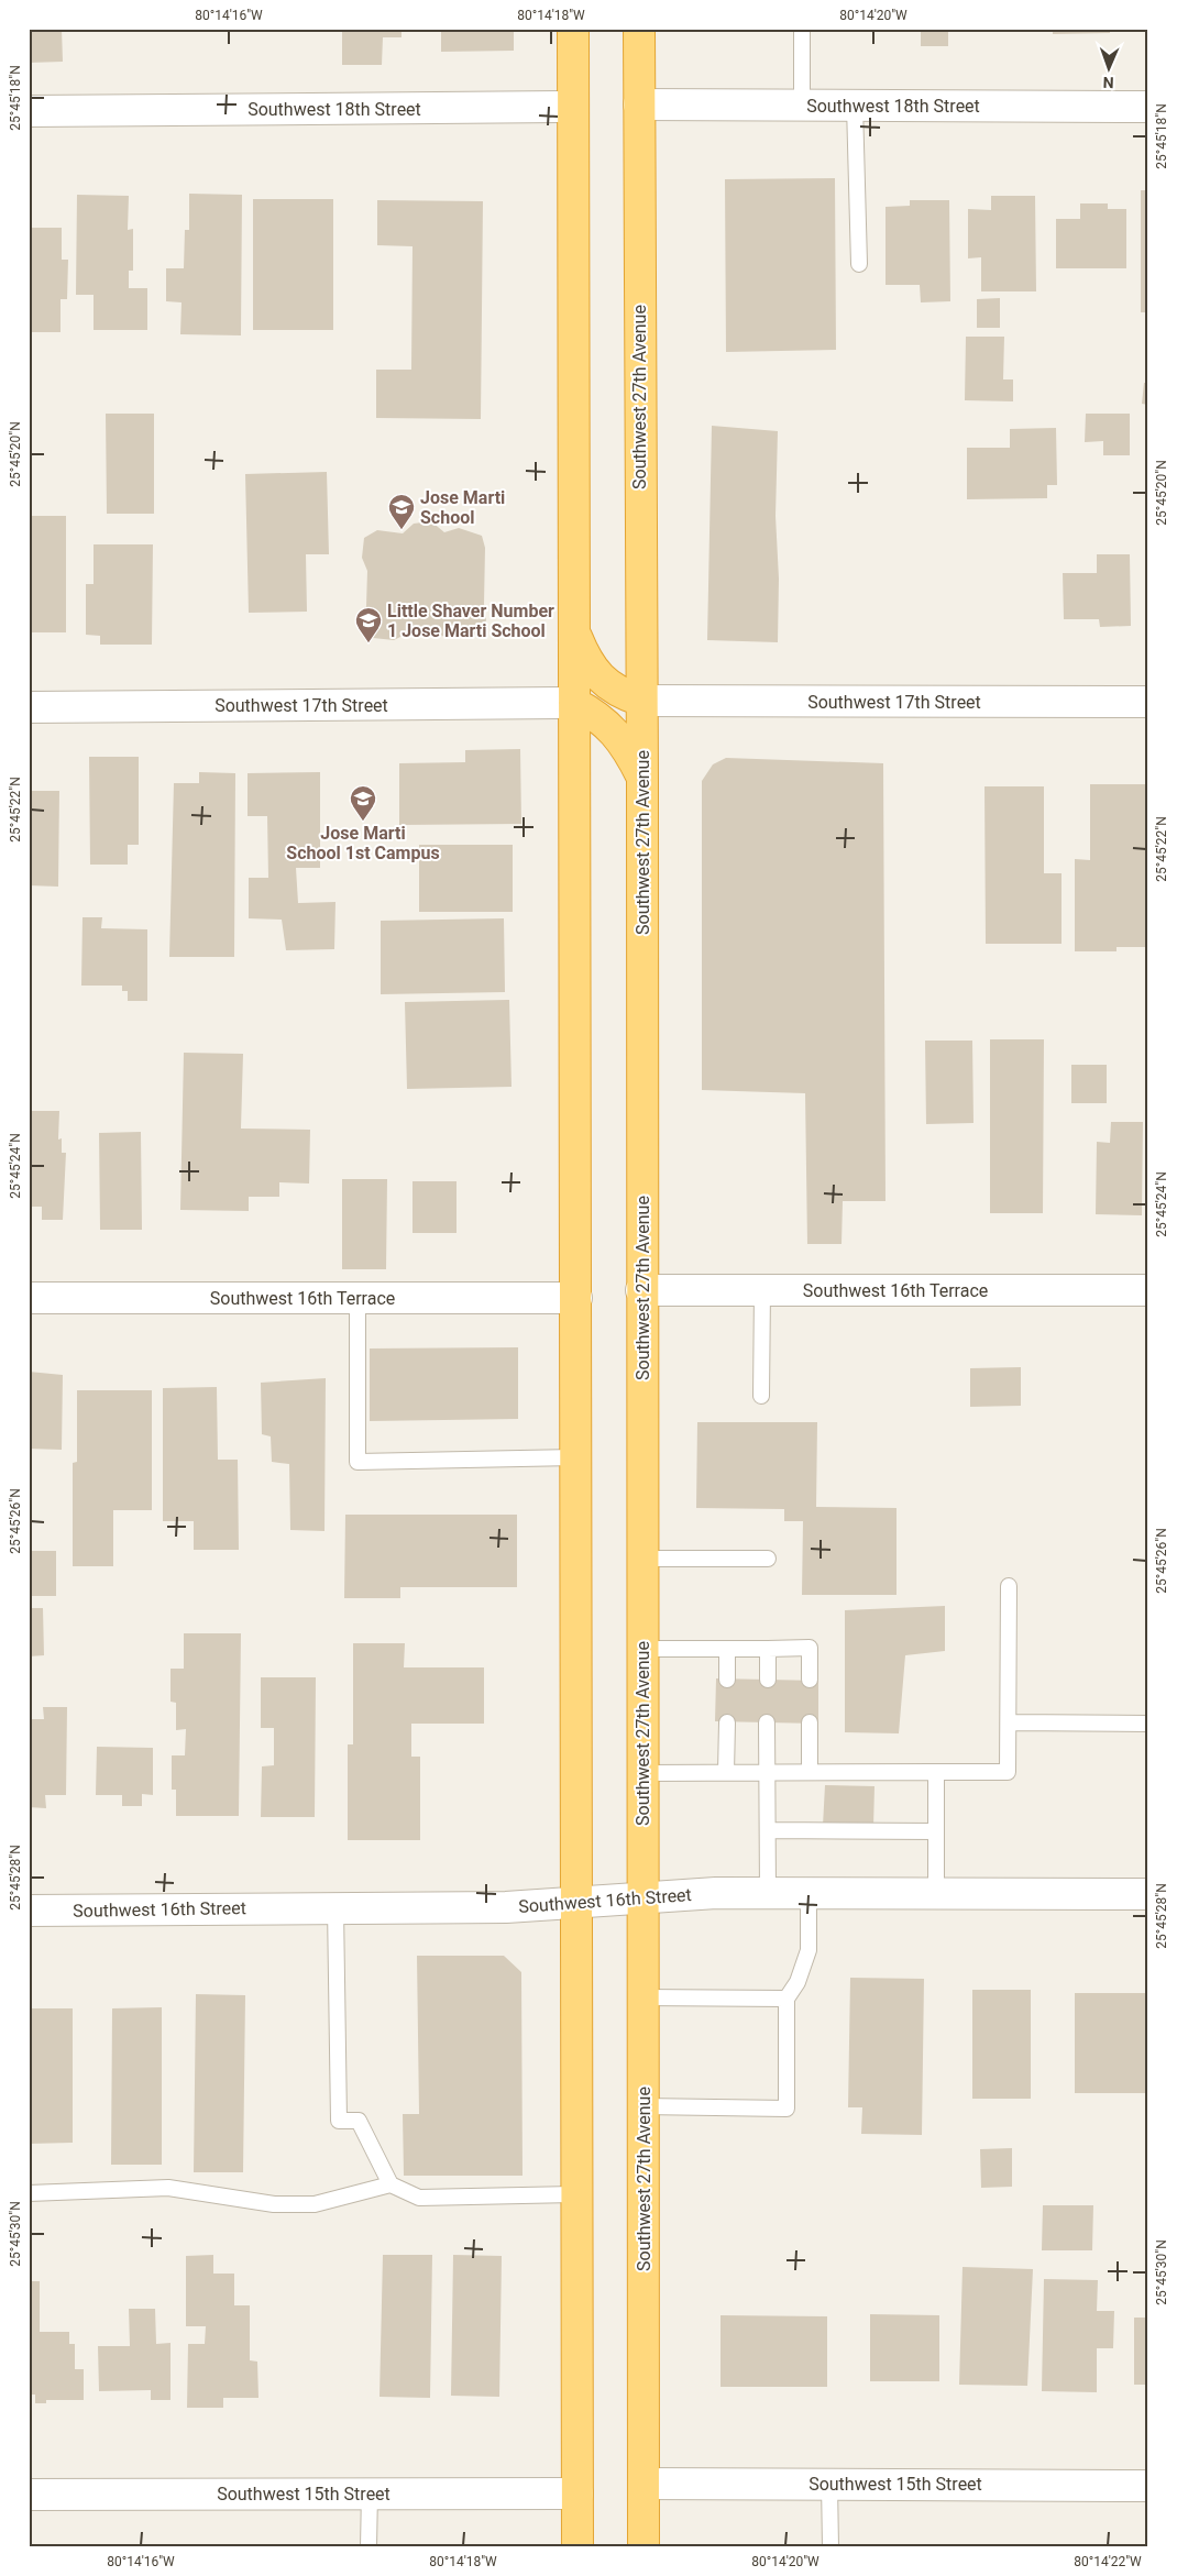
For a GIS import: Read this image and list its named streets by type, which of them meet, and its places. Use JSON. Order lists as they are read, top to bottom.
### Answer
{
  "streets": {
    "highway": ["Southwest 27th Avenue"],
    "street": [
      "Southwest 18th Street",
      "Southwest 17th Street",
      "Southwest 16th Terrace",
      "Southwest 16th Street",
      "Southwest 15th Street"
    ]
  },
  "crossings": [
    ["Southwest 18th Street", "Southwest 27th Avenue"],
    ["Southwest 27th Avenue", "Southwest 17th Street"],
    ["Southwest 27th Avenue", "Southwest 16th Terrace"],
    ["Southwest 27th Avenue", "Southwest 16th Street"],
    ["Southwest 27th Avenue", "Southwest 15th Street"]
  ],
  "places": {
    "school or university": ["Jose Marti School", "Little Shaver Number 1 Jose Marti School", "Jose Marti School 1st Campus"]
  },
  "north": "bottom",
  "coordinates": [
    "80°14'16\"W",
    "80°14'18\"W",
    "80°14'20\"W",
    "25°45'18\"N",
    "25°45'20\"N",
    "25°45'22\"N",
    "25°45'24\"N",
    "25°45'26\"N",
    "25°45'28\"N",
    "25°45'30\"N",
    "80°14'22\"W"
  ]
}
